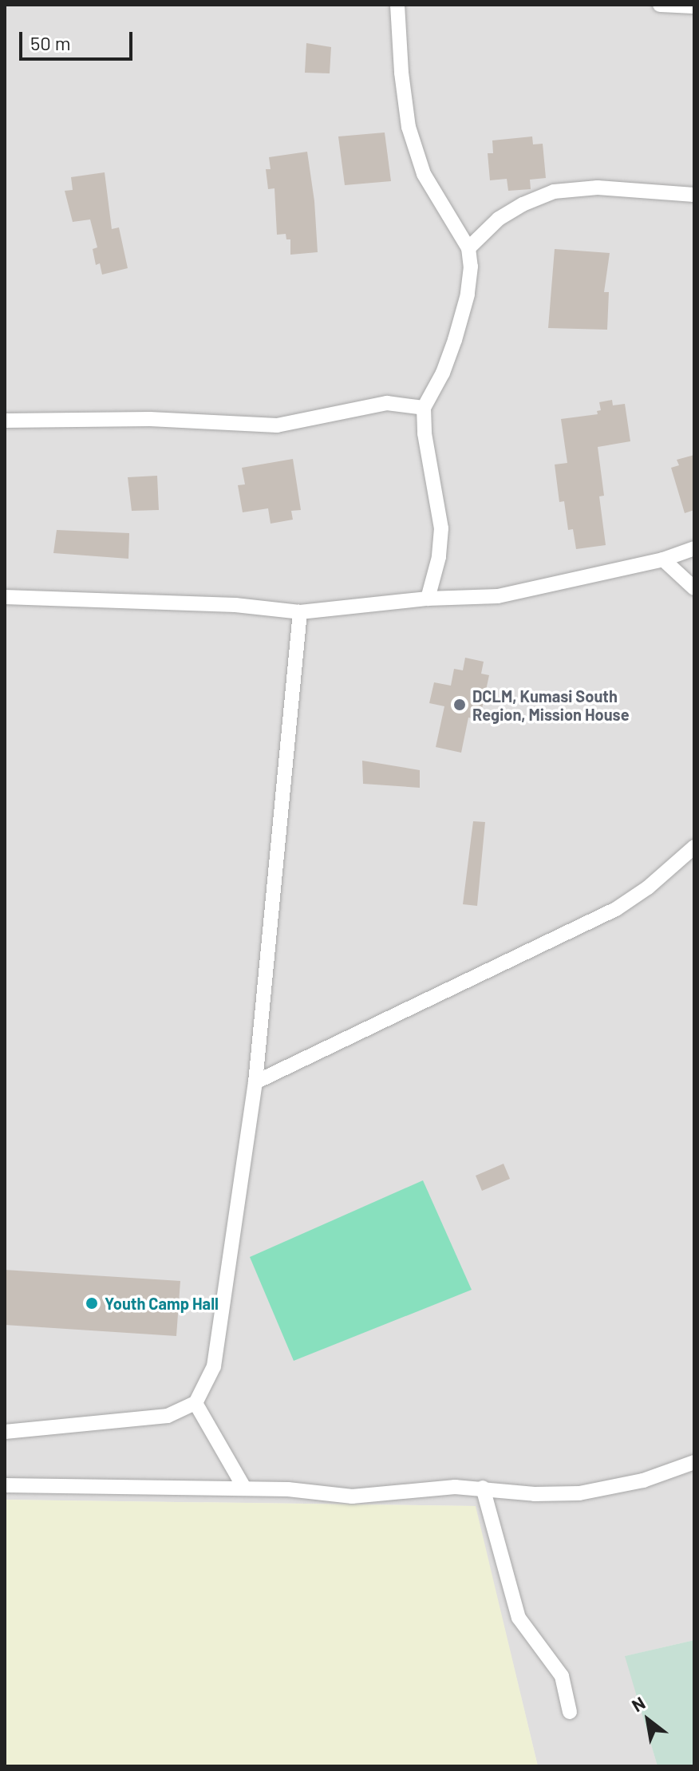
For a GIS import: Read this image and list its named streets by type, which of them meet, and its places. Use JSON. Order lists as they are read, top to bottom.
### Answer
{
  "places": ["DCLM, Kumasi South Region, Mission House", "Youth Camp Hall"],
  "scale_bar": "50 m",
  "north": "top left"
}
